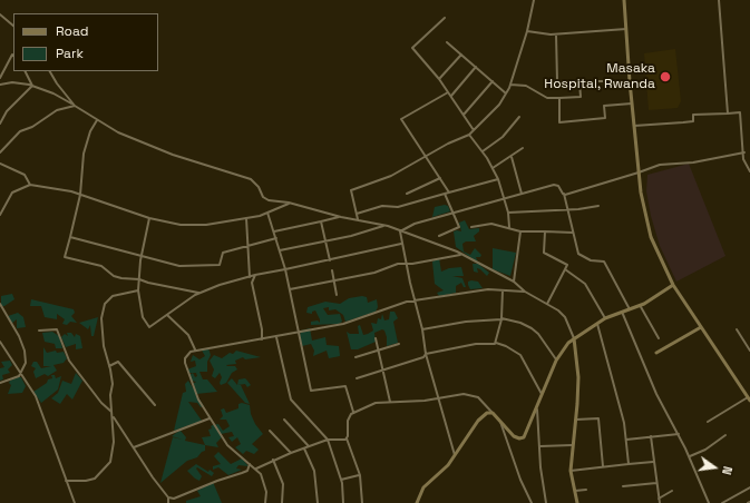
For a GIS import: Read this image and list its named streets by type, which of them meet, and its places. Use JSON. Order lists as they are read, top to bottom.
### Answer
{
  "places": ["Masaka Hospital, Rwanda"],
  "legend": ["Road", "Park"],
  "north": "right"
}
